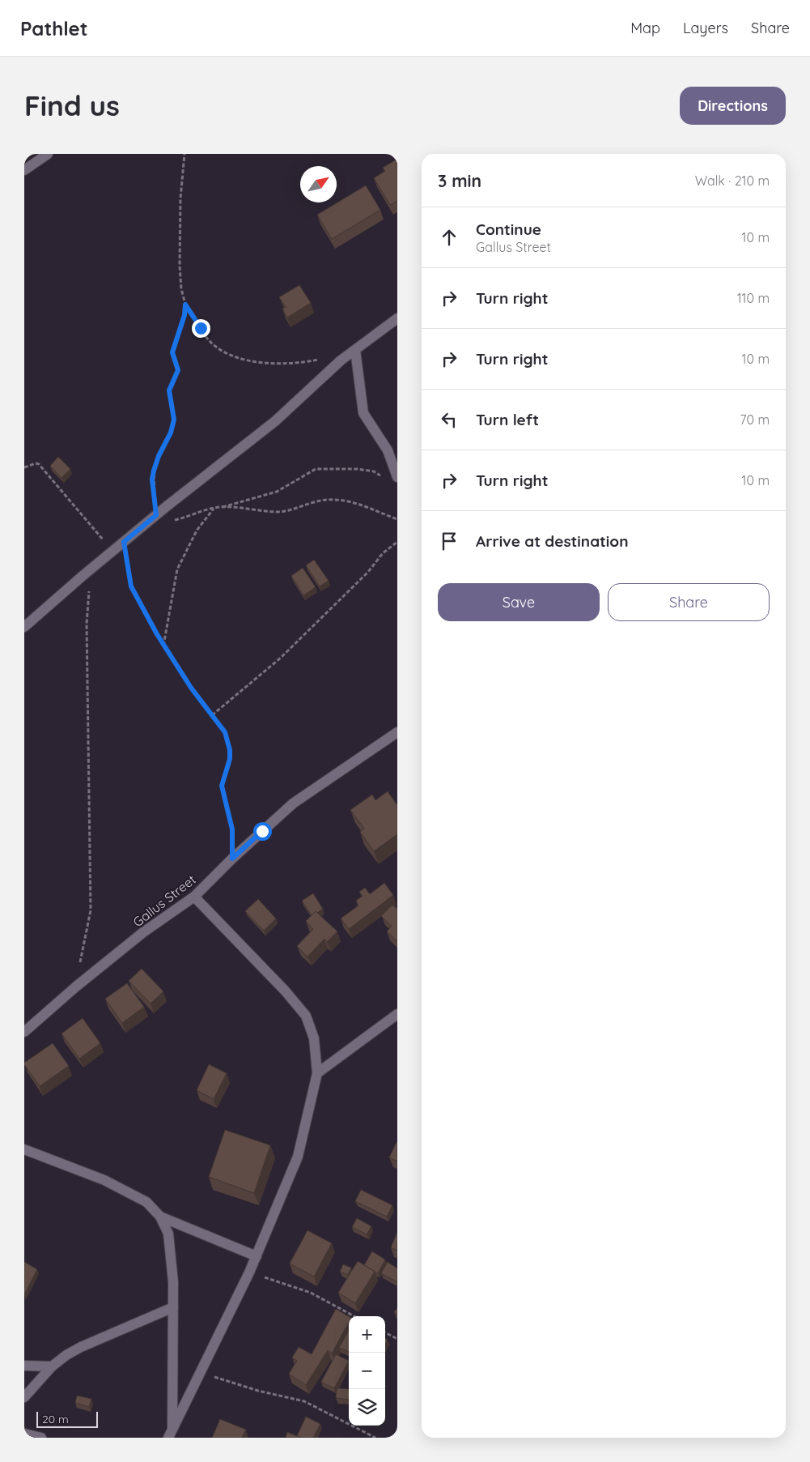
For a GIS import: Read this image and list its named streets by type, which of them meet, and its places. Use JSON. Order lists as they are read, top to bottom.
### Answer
{
  "streets": {
    "street": ["Gallus Street"]
  },
  "scale_bar": "20 m",
  "north": "top right",
  "page": {
    "header": "Pathlet",
    "nav": ["Map", "Layers", "Share"],
    "buttons": [
      "Directions",
      ["Save", "Share"]
    ],
    "title": "Find us",
    "heading": ["3 min", "Walk · 210 m"],
    "list": [
      ["Continue", "Gallus Street", "10 m"],
      ["Turn right", "110 m"],
      ["Turn right", "10 m"],
      ["Turn left", "70 m"],
      ["Turn right", "10 m"],
      "Arrive at destination"
    ],
    "map_buttons": ["+", "−"],
    "scale": "20 m"
  }
}
